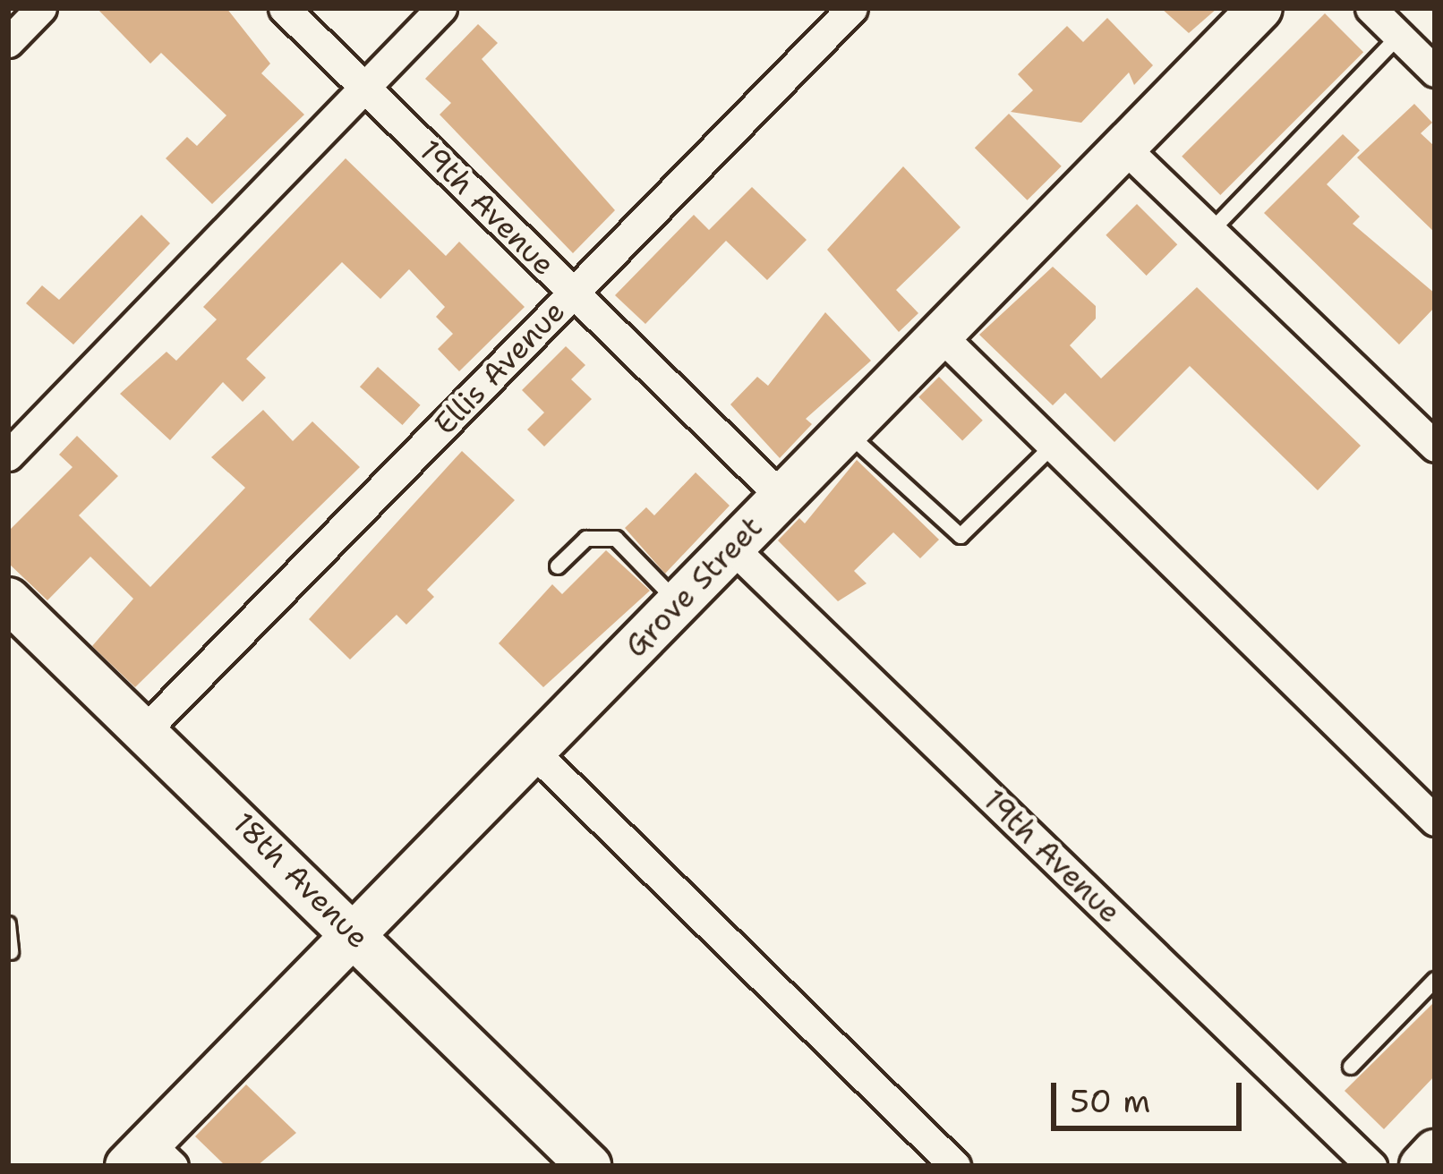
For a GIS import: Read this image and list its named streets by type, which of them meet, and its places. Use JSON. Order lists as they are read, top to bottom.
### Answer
{
  "streets": {
    "main road": ["Grove Street", "18th Avenue"],
    "street": ["19th Avenue", "Ellis Avenue"]
  },
  "crossings": [
    ["19th Avenue", "Ellis Avenue"],
    ["19th Avenue", "Grove Street"],
    ["Ellis Avenue", "18th Avenue"],
    ["Grove Street", "18th Avenue"]
  ],
  "scale_bar": "50 m"
}
